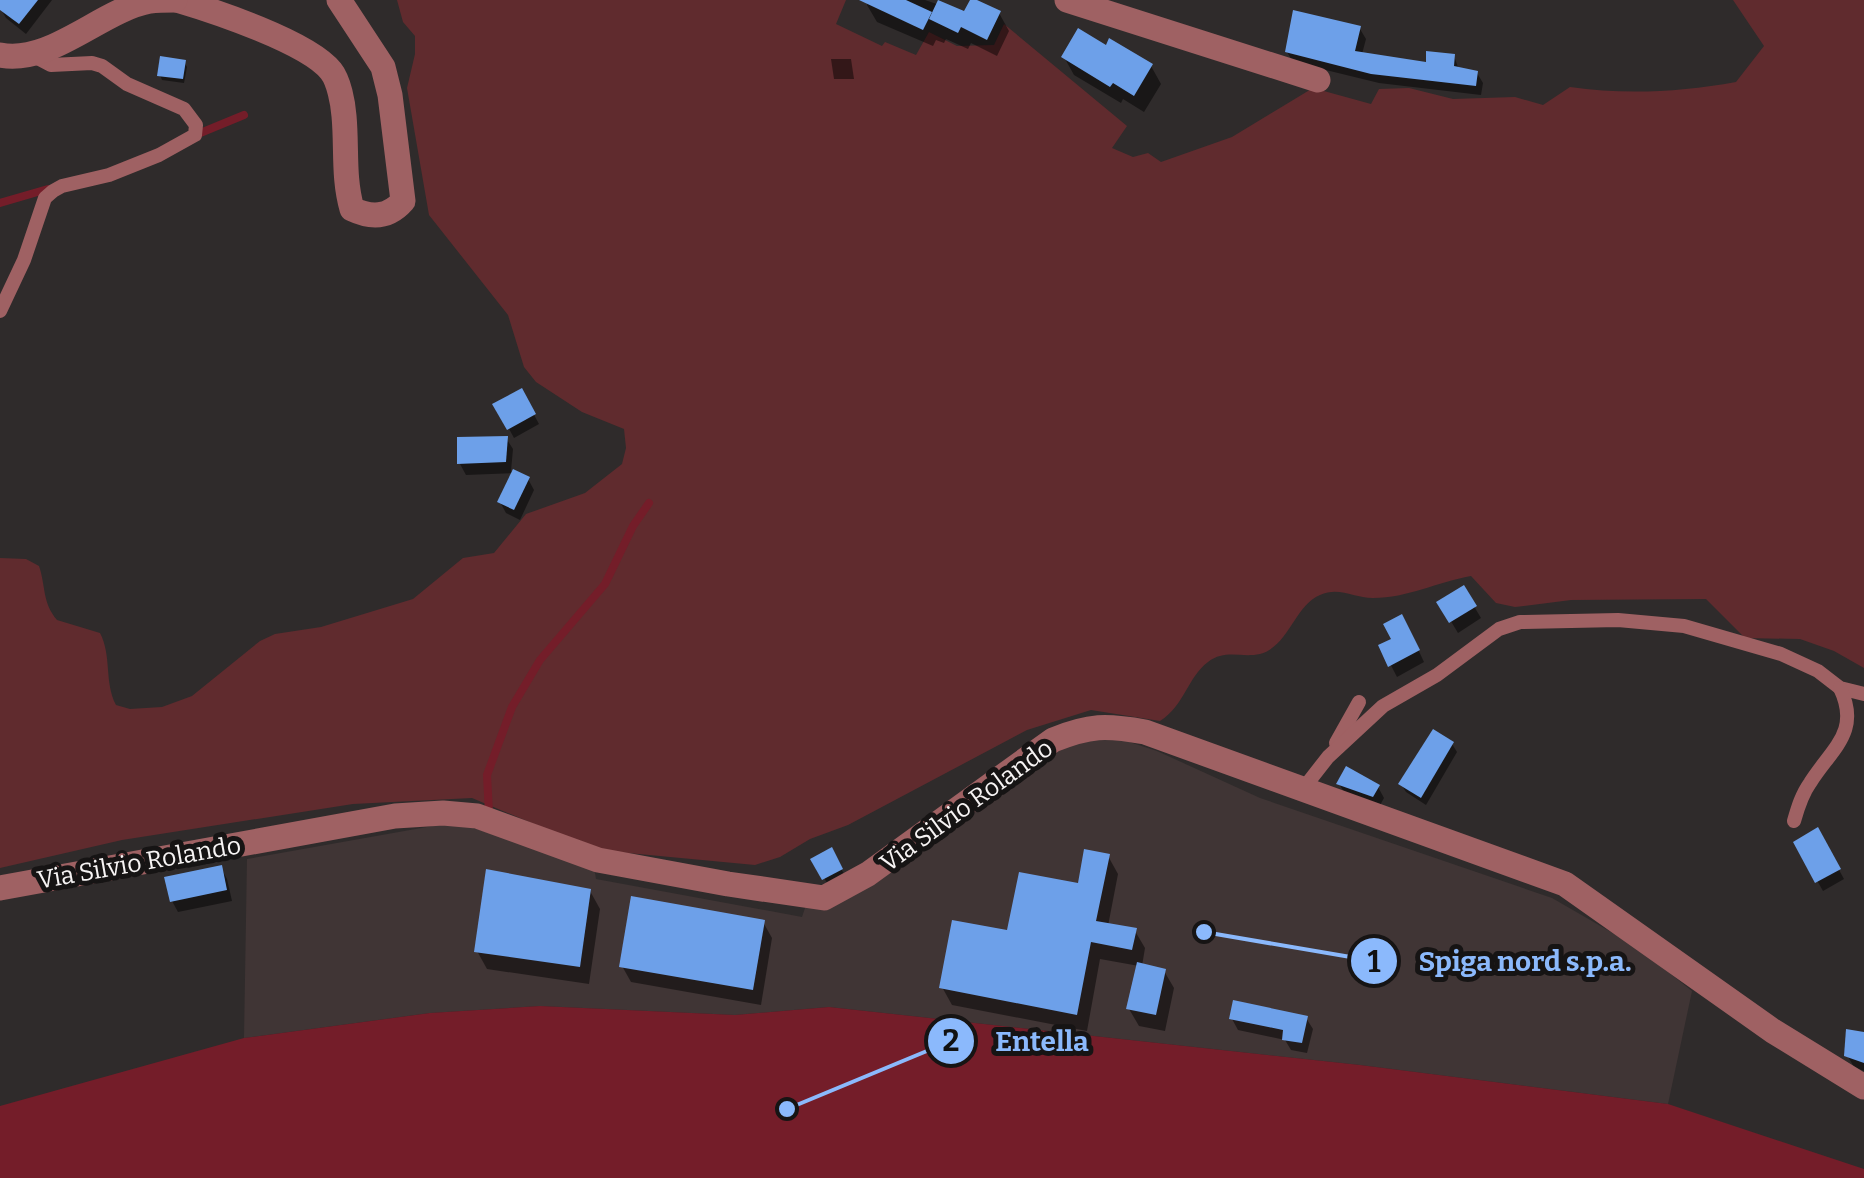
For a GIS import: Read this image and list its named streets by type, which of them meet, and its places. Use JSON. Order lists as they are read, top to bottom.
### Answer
{
  "streets": {
    "street": ["Via Silvio Rolando"]
  },
  "places": ["Spiga nord s.p.a.", "Entella"]
}
